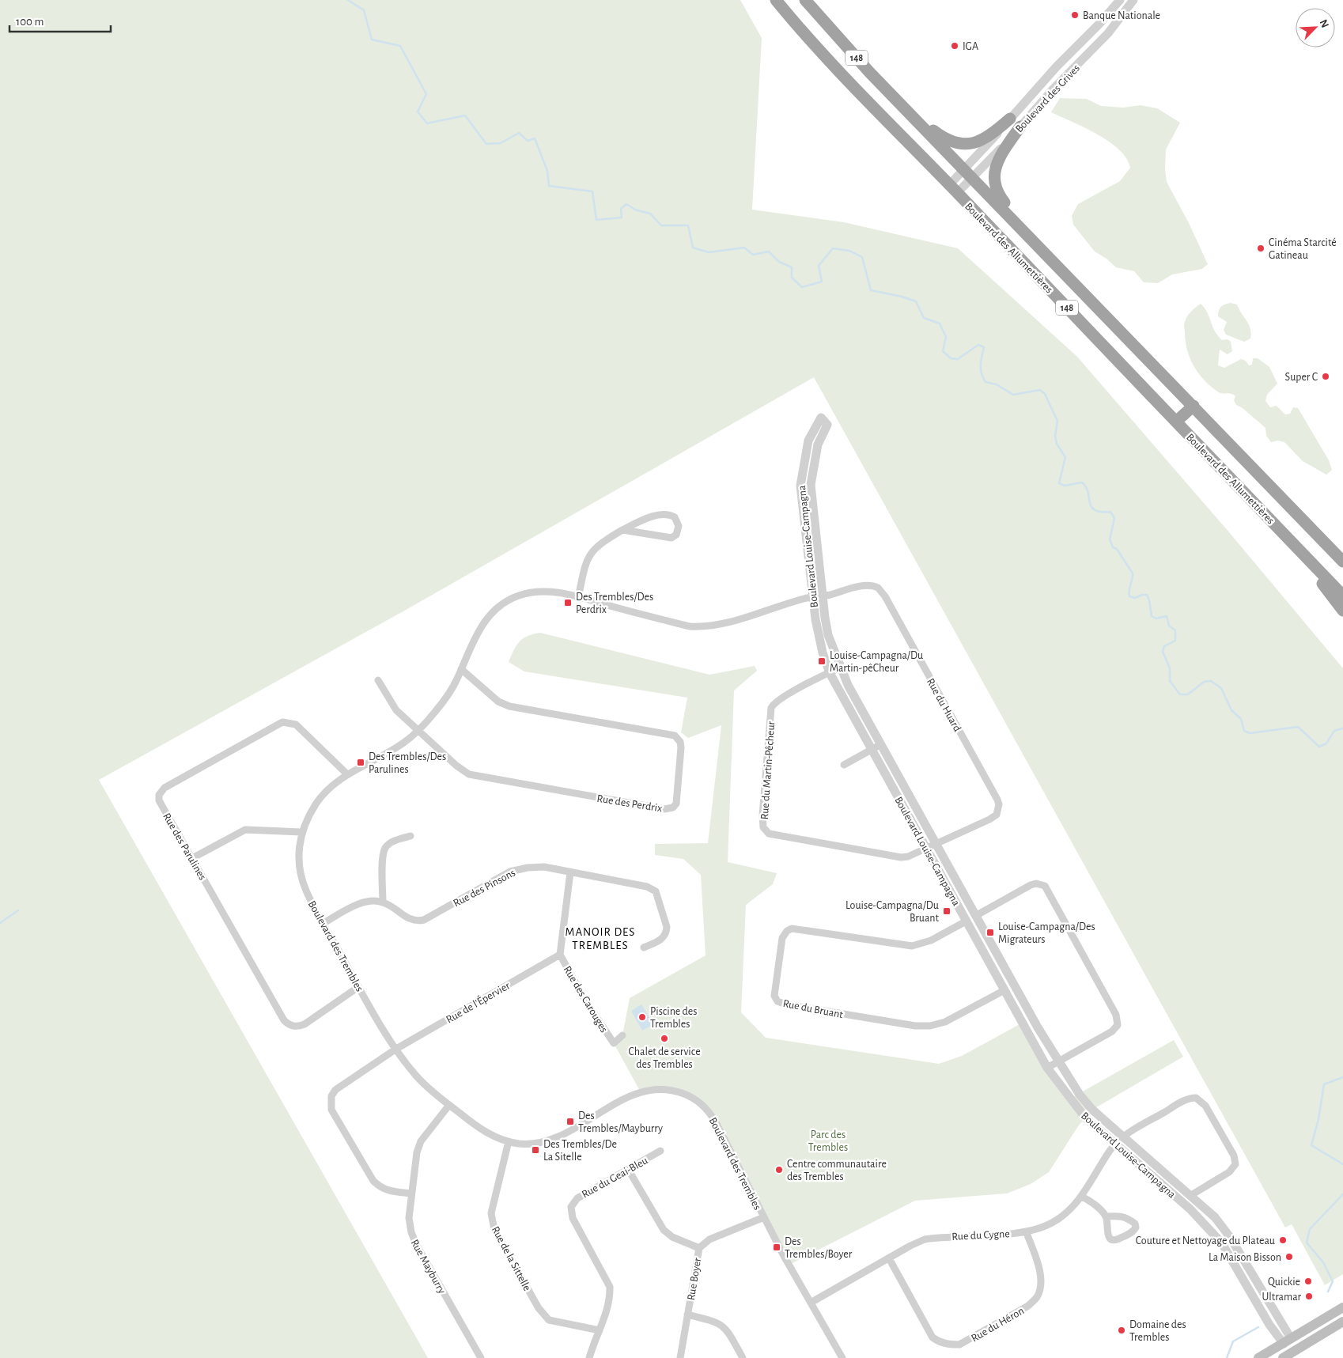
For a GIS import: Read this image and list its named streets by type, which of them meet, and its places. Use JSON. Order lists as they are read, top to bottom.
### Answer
{
  "streets": {
    "highway": ["148", "Boulevard des Allumettières"],
    "street": [
      "Boulevard des Grives",
      "Boulevard Louise-Campagna",
      "Rue du Huard",
      "Rue du Martin-Pêcheur",
      "Rue des Perdrix",
      "Rue des Parulines",
      "Rue des Pinsons",
      "Boulevard des Trembles",
      "Rue des Carouges",
      "Rue de l'Épervier",
      "Rue du Bruant",
      "Rue du Geai-Bleu",
      "Rue du Cygne",
      "Rue de la Sittelle",
      "Rue Mayburry",
      "Rue Boyer",
      "Rue du Héron"
    ]
  },
  "crossings": [
    ["Boulevard des Grives", "Boulevard des Allumettières"],
    ["Boulevard Louise-Campagna", "Rue du Huard"],
    ["Boulevard Louise-Campagna", "Rue du Martin-Pêcheur"],
    ["Boulevard Louise-Campagna", "Boulevard des Trembles"],
    ["Boulevard Louise-Campagna", "Rue du Bruant"],
    ["Boulevard Louise-Campagna", "Rue du Cygne"],
    ["Rue du Huard", "Rue du Martin-Pêcheur"],
    ["Rue du Huard", "Boulevard des Trembles"],
    ["Rue des Perdrix", "Boulevard des Trembles"],
    ["Rue des Parulines", "Boulevard des Trembles"],
    ["Rue des Pinsons", "Rue des Carouges"],
    ["Boulevard des Trembles", "Rue de l'Épervier"],
    ["Boulevard des Trembles", "Rue du Cygne"],
    ["Boulevard des Trembles", "Rue de la Sittelle"],
    ["Boulevard des Trembles", "Rue Mayburry"],
    ["Boulevard des Trembles", "Rue Boyer"],
    ["Rue des Carouges", "Rue de l'Épervier"],
    ["Rue de l'Épervier", "Rue Mayburry"],
    ["Rue du Geai-Bleu", "Rue de la Sittelle"],
    ["Rue du Cygne", "Rue du Héron"]
  ],
  "districts": ["MANOIR DES TREMBLES"],
  "parks": ["Parc des Trembles"],
  "places": {
    "other": [
      "Banque Nationale",
      "IGA",
      "Cinéma Starcité Gatineau",
      "Super C",
      "Piscine des Trembles",
      "Chalet de service des Trembles",
      "Centre communautaire des Trembles",
      "Couture et Nettoyage du Plateau",
      "La Maison Bisson",
      "Quickie",
      "Ultramar",
      "Domaine des Trembles"
    ],
    "transit": [
      "Des Trembles/Des Perdrix",
      "Louise-Campagna/Du Martin-pêCheur",
      "Des Trembles/Des Parulines",
      "Louise-Campagna/Du Bruant",
      "Louise-Campagna/Des Migrateurs",
      "Des Trembles/Mayburry",
      "Des Trembles/De La Sitelle",
      "Des Trembles/Boyer"
    ]
  },
  "scale_bar": "100 m",
  "north": "top right"
}
